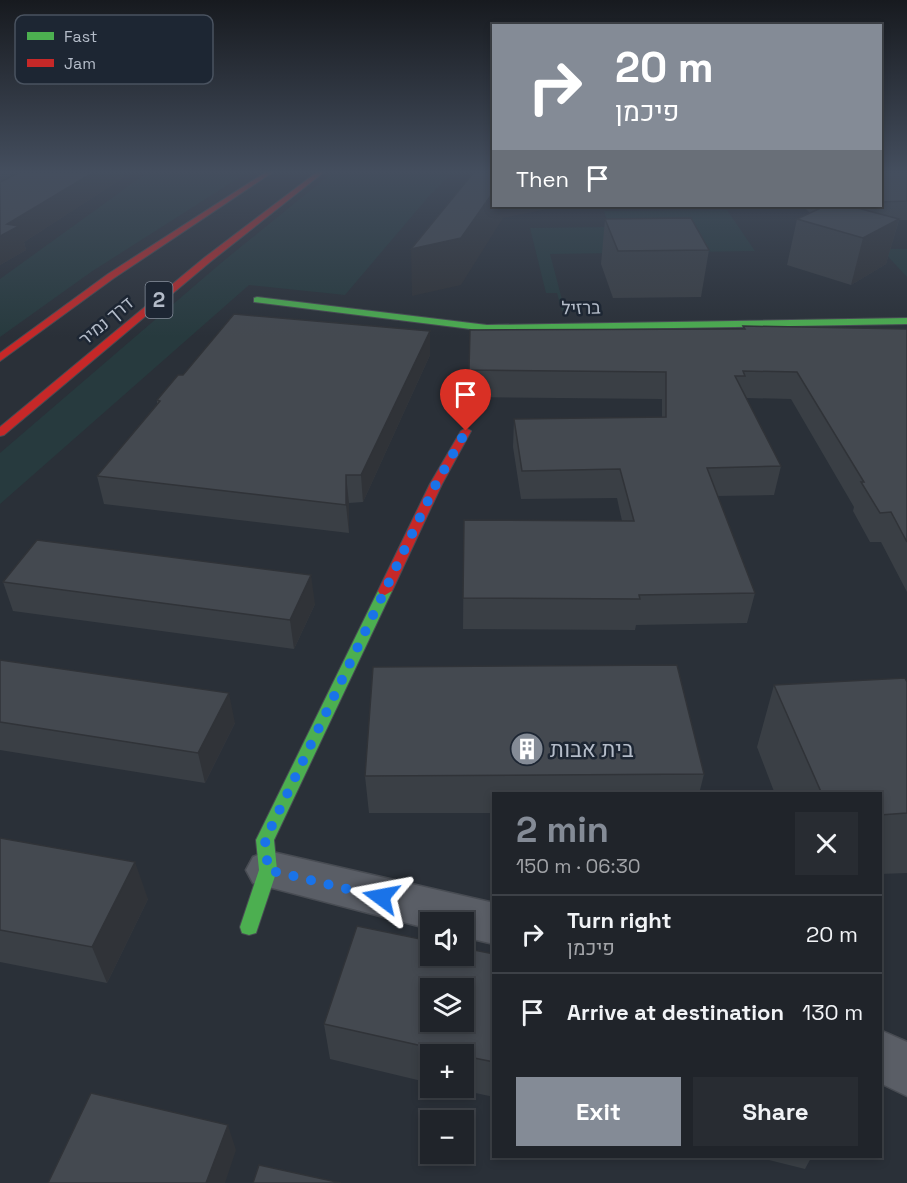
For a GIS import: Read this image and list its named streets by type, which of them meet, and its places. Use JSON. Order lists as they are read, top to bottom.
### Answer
{
  "streets": {
    "main road": ["2", "ברזיל", "דרך נמיר"]
  },
  "places": {
    "building": ["בית אבות"]
  },
  "legend": ["Fast", "Jam"],
  "page": {
    "turn": ["20 m", "פיכמן"],
    "then": "Then",
    "heading": ["2 min", "150 m · 06:30"],
    "list": [
      {
        "name": "Turn right",
        "note": "פיכמן",
        "value": "20 m"
      },
      {
        "name": "Arrive at destination",
        "value": "130 m"
      }
    ],
    "map_buttons": ["+", "−"],
    "buttons": ["Exit", "Share"]
  }
}
